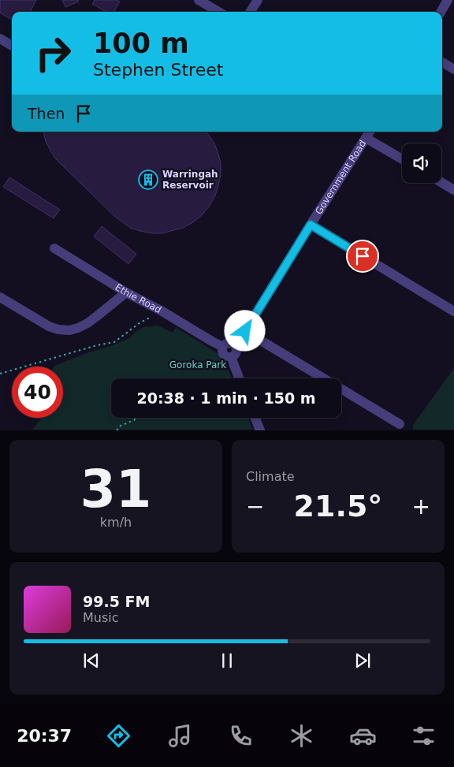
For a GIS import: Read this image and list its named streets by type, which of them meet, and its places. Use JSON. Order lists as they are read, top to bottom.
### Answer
{
  "streets": {
    "street": ["Government Road", "Ethie Road"]
  },
  "crossings": [
    ["Government Road", "Ethie Road"]
  ],
  "parks": ["Goroka Park"],
  "places": {
    "building": ["Warringah Reservoir"]
  },
  "page": {
    "turn": ["100 m", "Stephen Street"],
    "then": "Then",
    "limit": "40",
    "trip": "20:38 · 1 min · 150 m",
    "tile": [
      ["31", "km/h"],
      "Climate"
    ],
    "heat": ["−", "21.5°", "+"],
    "song": ["99.5 FM", "Music"],
    "tabs": "20:37"
  }
}
